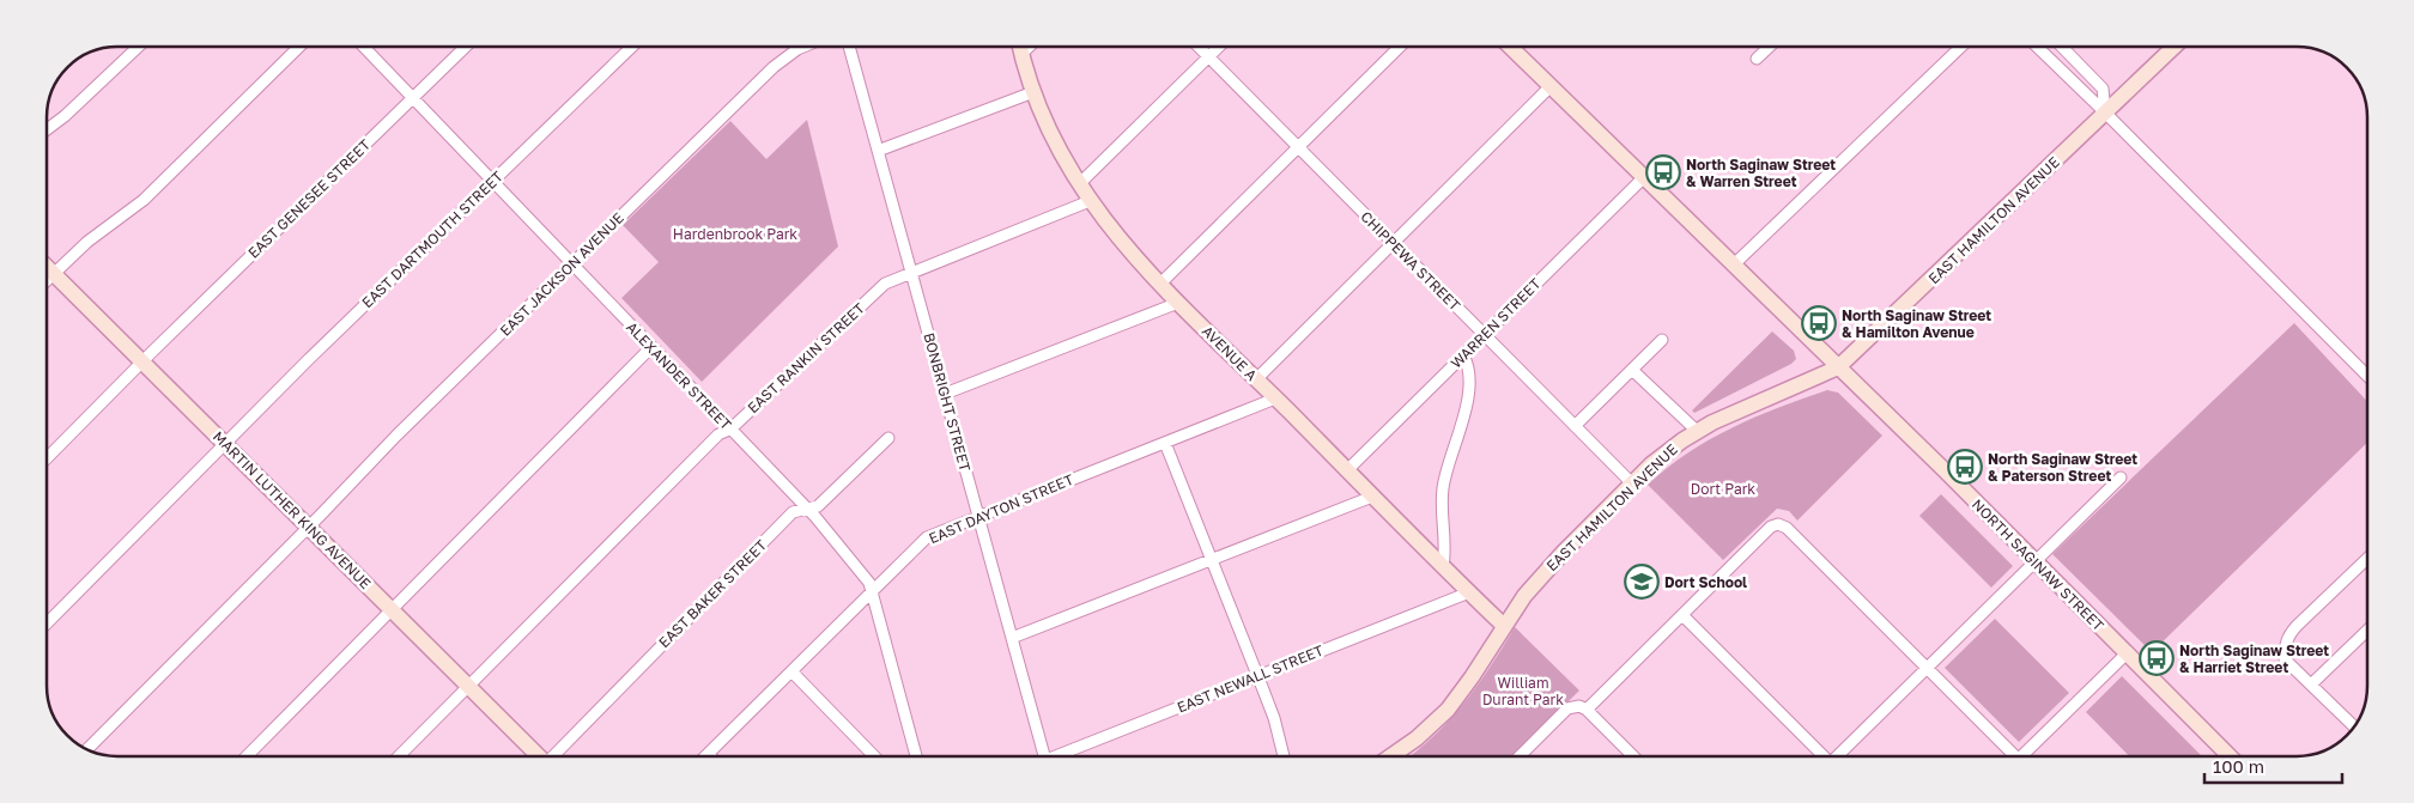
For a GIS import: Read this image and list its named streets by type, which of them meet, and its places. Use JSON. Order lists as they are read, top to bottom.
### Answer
{
  "streets": {
    "street": [
      "EAST GENESEE STREET",
      "EAST HAMILTON AVENUE",
      "EAST DARTMOUTH STREET",
      "CHIPPEWA STREET",
      "EAST JACKSON AVENUE",
      "WARREN STREET",
      "AVENUE A",
      "EAST RANKIN STREET",
      "ALEXANDER STREET",
      "BONBRIGHT STREET",
      "EAST DAYTON STREET",
      "MARTIN LUTHER KING AVENUE",
      "NORTH SAGINAW STREET",
      "EAST BAKER STREET",
      "EAST NEWALL STREET"
    ]
  },
  "crossings": [
    ["EAST GENESEE STREET", "ALEXANDER STREET"],
    ["EAST GENESEE STREET", "MARTIN LUTHER KING AVENUE"],
    ["EAST HAMILTON AVENUE", "CHIPPEWA STREET"],
    ["EAST HAMILTON AVENUE", "AVENUE A"],
    ["EAST HAMILTON AVENUE", "NORTH SAGINAW STREET"],
    ["EAST DARTMOUTH STREET", "ALEXANDER STREET"],
    ["EAST DARTMOUTH STREET", "MARTIN LUTHER KING AVENUE"],
    ["CHIPPEWA STREET", "WARREN STREET"],
    ["EAST JACKSON AVENUE", "ALEXANDER STREET"],
    ["EAST JACKSON AVENUE", "MARTIN LUTHER KING AVENUE"],
    ["WARREN STREET", "AVENUE A"],
    ["WARREN STREET", "NORTH SAGINAW STREET"],
    ["AVENUE A", "EAST RANKIN STREET"],
    ["AVENUE A", "EAST DAYTON STREET"],
    ["AVENUE A", "EAST NEWALL STREET"],
    ["EAST RANKIN STREET", "ALEXANDER STREET"],
    ["EAST RANKIN STREET", "BONBRIGHT STREET"],
    ["EAST RANKIN STREET", "MARTIN LUTHER KING AVENUE"],
    ["ALEXANDER STREET", "EAST DAYTON STREET"],
    ["ALEXANDER STREET", "EAST BAKER STREET"],
    ["BONBRIGHT STREET", "EAST DAYTON STREET"]
  ],
  "parks": ["Hardenbrook Park", "Dort Park", "William Durant Park"],
  "places": {
    "bus stop": [
      "North Saginaw Street & Warren Street",
      "North Saginaw Street & Hamilton Avenue",
      "North Saginaw Street & Paterson Street",
      "North Saginaw Street & Harriet Street"
    ],
    "school or university": ["Dort School"]
  },
  "scale_bar": "100 m"
}
